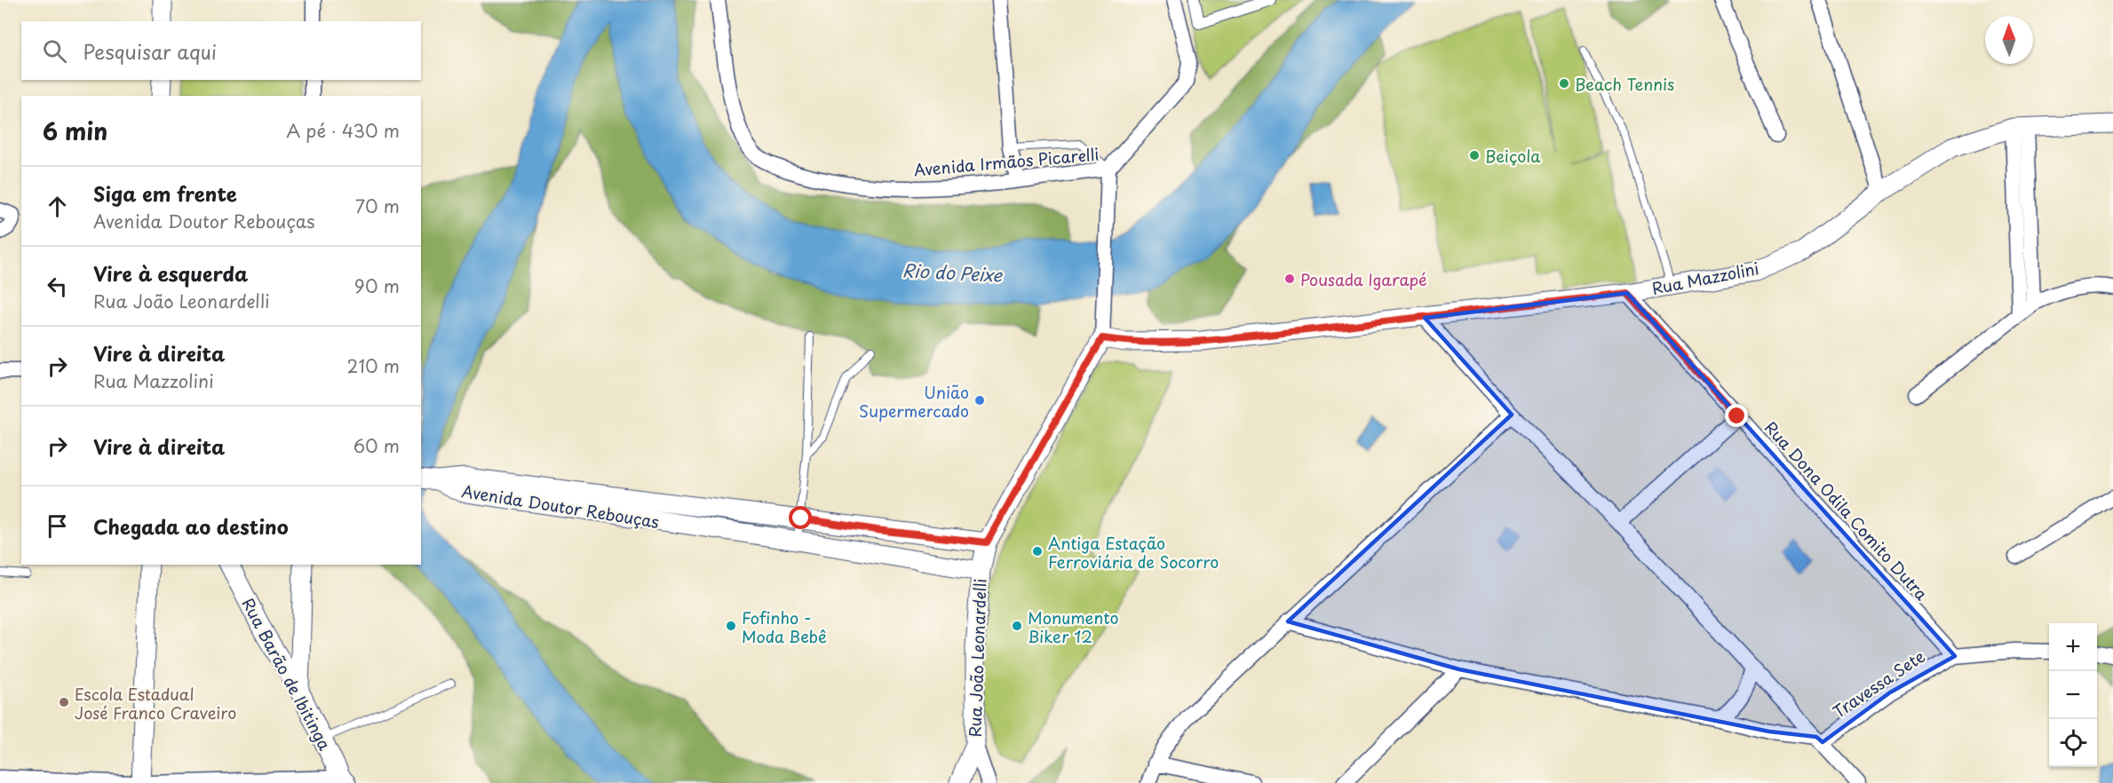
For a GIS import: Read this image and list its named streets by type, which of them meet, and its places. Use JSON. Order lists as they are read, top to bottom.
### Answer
{
  "streets": {
    "street": [
      "Avenida Irmãos Picarelli",
      "Rua Mazzolini",
      "Avenida Doutor Rebouças",
      "Rua Dona Odila Comito Dutra",
      "Rua João Leonardelli",
      "Rua Barão de Ibitinga",
      "Travessa Sete"
    ]
  },
  "crossings": [
    ["Rua Mazzolini", "Rua Dona Odila Comito Dutra"],
    ["Rua Mazzolini", "Rua João Leonardelli"],
    ["Avenida Doutor Rebouças", "Rua João Leonardelli"],
    ["Rua Dona Odila Comito Dutra", "Travessa Sete"]
  ],
  "water": ["Rio do Peixe"],
  "places": [
    "Beach Tennis",
    "Beiçola",
    "Pousada Igarapé",
    "União Supermercado",
    "Antiga Estação Ferroviária de Socorro",
    "Fofinho - Moda Bebê",
    "Monumento Biker 12",
    "Escola Estadual José Franco Craveiro"
  ],
  "north": "top",
  "page": {
    "search": "Pesquisar aqui",
    "heading": ["6 min", "A pé · 430 m"],
    "list": [
      ["Siga em frente", "Avenida Doutor Rebouças", "70 m"],
      ["Vire à esquerda", "Rua João Leonardelli", "90 m"],
      ["Vire à direita", "Rua Mazzolini", "210 m"],
      ["Vire à direita", "60 m"],
      "Chegada ao destino"
    ],
    "map_buttons": ["+", "−"]
  }
}
